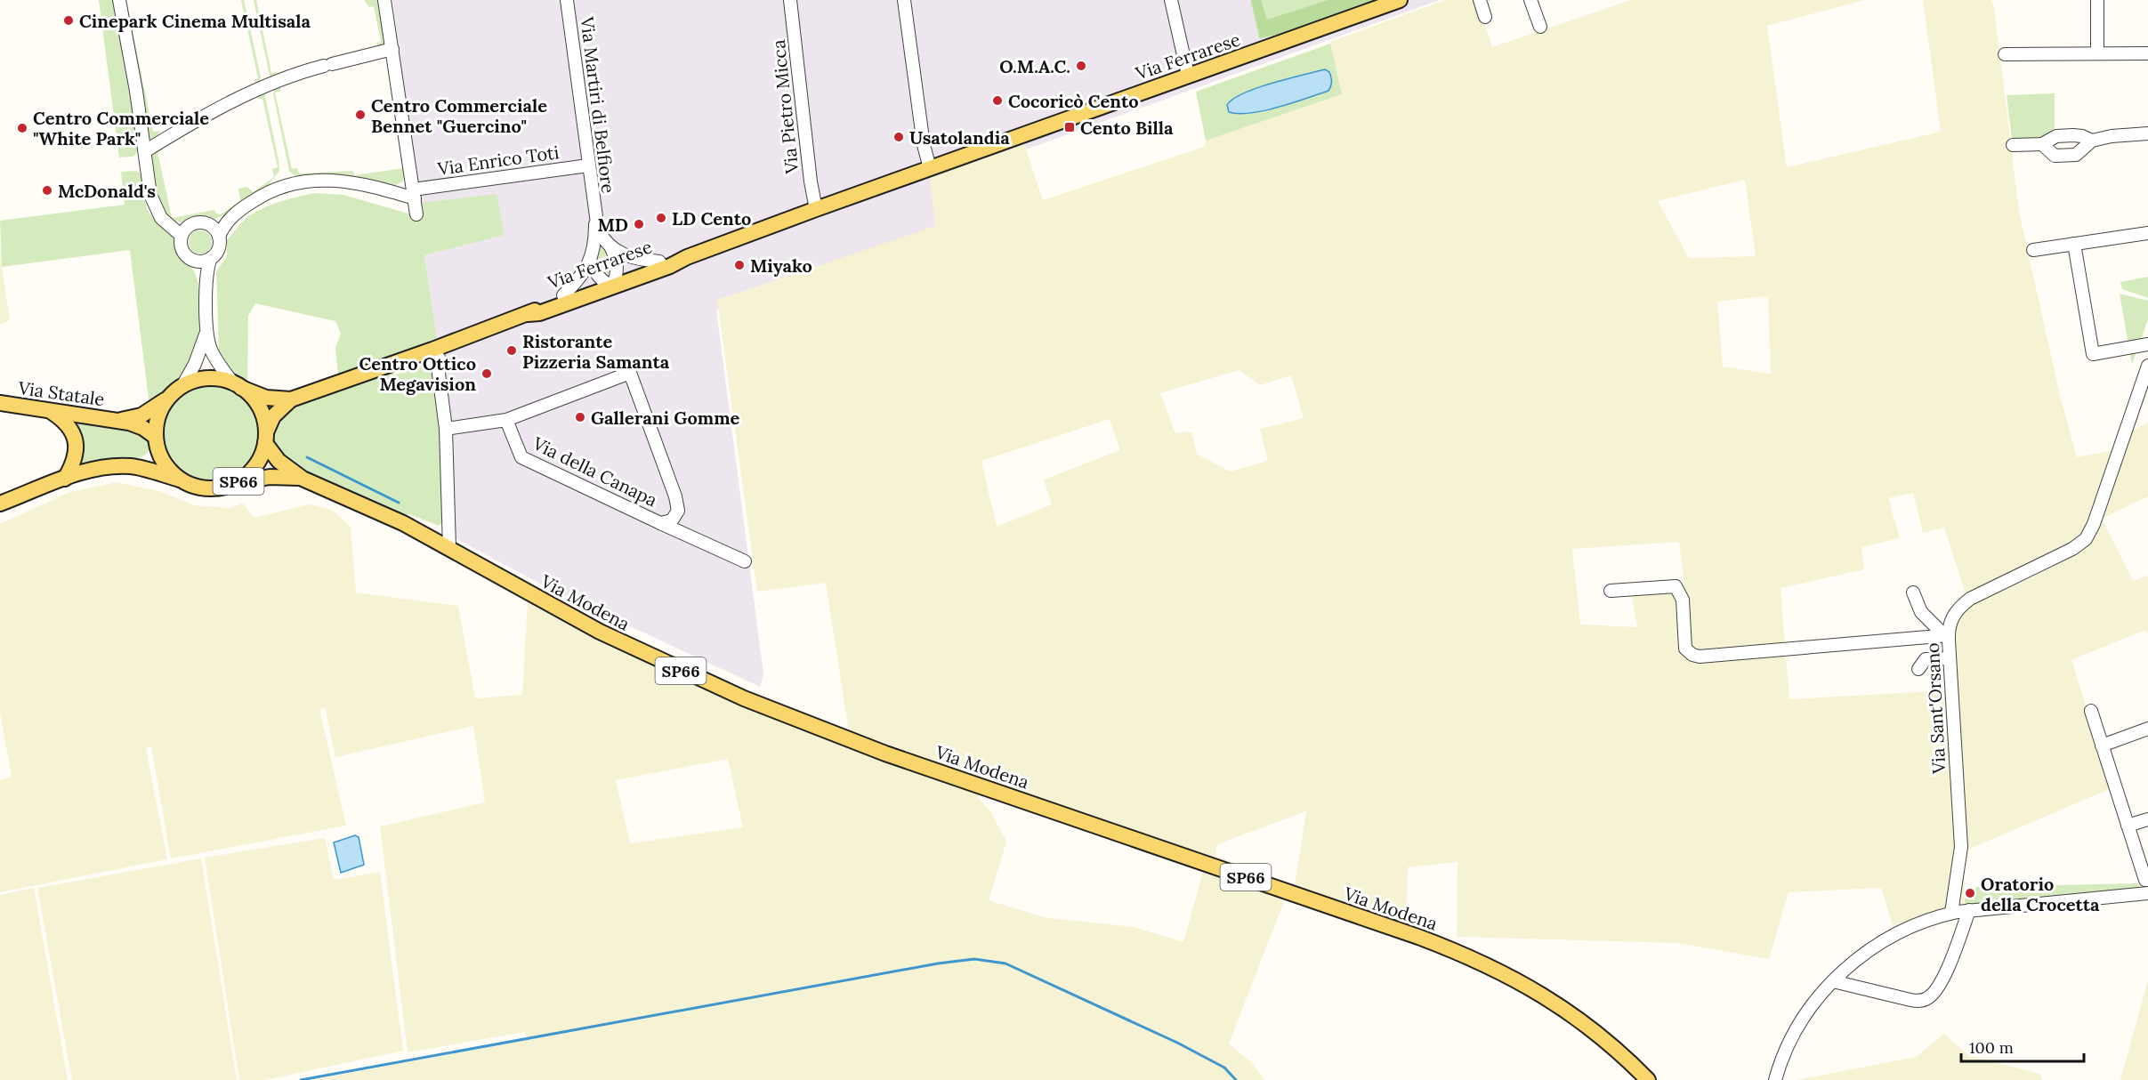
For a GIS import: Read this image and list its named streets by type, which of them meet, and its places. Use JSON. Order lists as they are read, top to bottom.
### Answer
{
  "streets": {
    "main road": [
      "Via Ferrarese",
      "Via Statale",
      "SP66",
      "Via Modena"
    ],
    "street": [
      "Via Martiri di Belfiore",
      "Via Pietro Micca",
      "Via Enrico Toti",
      "Via della Canapa",
      "Via Sant'Orsano"
    ]
  },
  "crossings": [
    ["Via Ferrarese", "Via Martiri di Belfiore"],
    ["Via Ferrarese", "Via Pietro Micca"],
    ["Via Ferrarese", "Via Statale"],
    ["Via Ferrarese", "SP66"],
    ["Via Ferrarese", "Via Modena"],
    ["Via Martiri di Belfiore", "Via Enrico Toti"],
    ["Via Statale", "SP66"],
    ["Via Statale", "Via Modena"],
    ["SP66", "Via Modena"]
  ],
  "places": {
    "other": [
      "Cinepark Cinema Multisala",
      "O.M.A.C.",
      "Cocoricò Cento",
      "Centro Commerciale Bennet \"Guercino\"",
      "Centro Commerciale \"White Park\"",
      "Usatolandia",
      "McDonald's",
      "LD Cento",
      "MD",
      "Miyako",
      "Ristorante Pizzeria Samanta",
      "Centro Ottico Megavision",
      "Gallerani Gomme",
      "Oratorio della Crocetta"
    ],
    "transit": ["Cento Billa"]
  },
  "scale_bar": "100 m"
}
